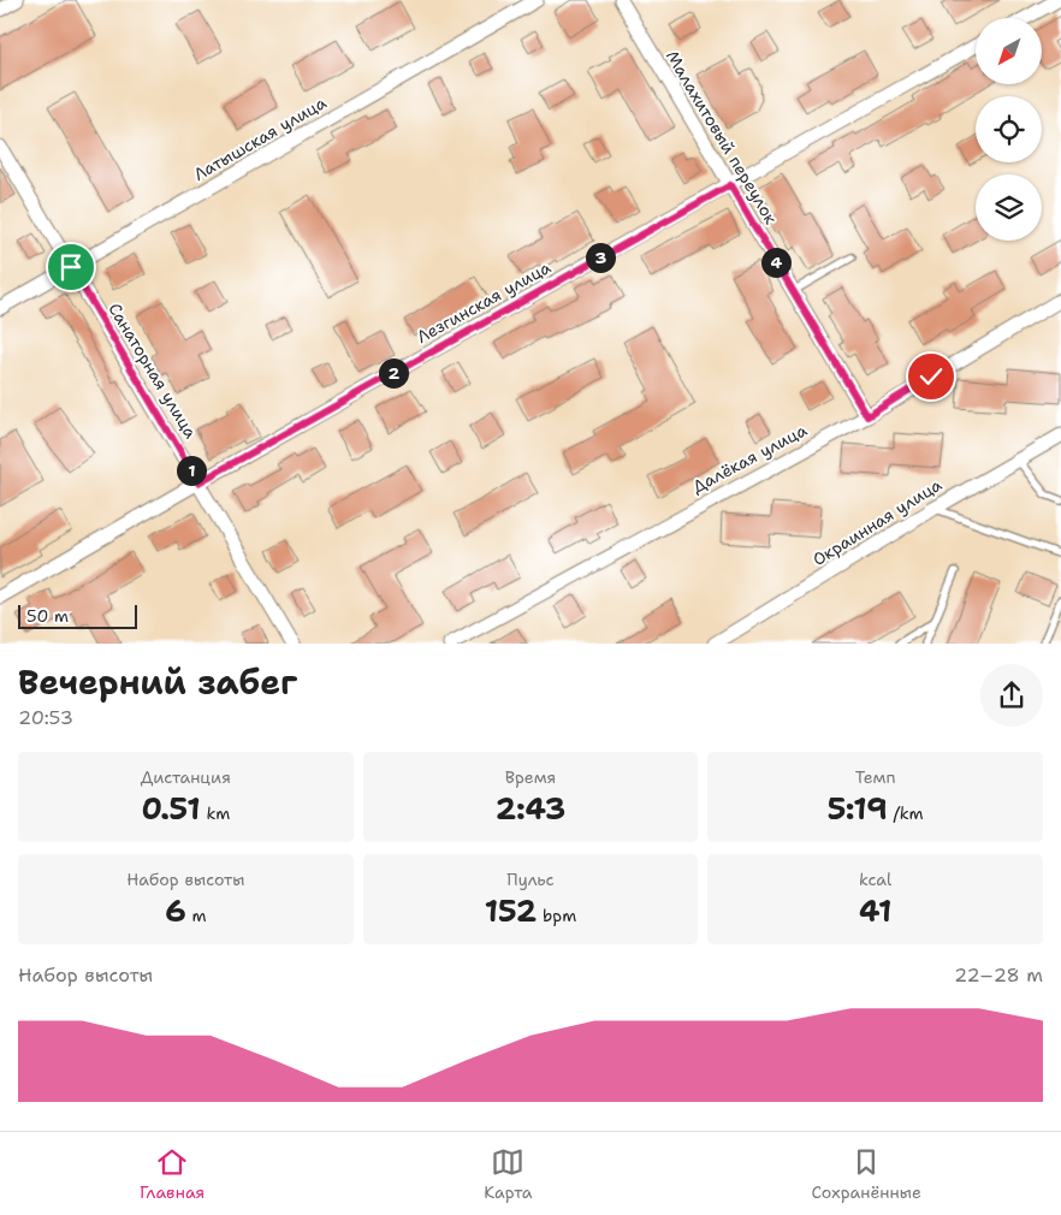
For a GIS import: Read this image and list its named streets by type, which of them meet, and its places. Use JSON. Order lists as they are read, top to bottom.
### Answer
{
  "streets": {
    "street": [
      "Малахитовый переулок",
      "Латышская улица",
      "Лезгинская улица",
      "Санаторная улица",
      "Далёкая улица",
      "Окраинная улица"
    ]
  },
  "crossings": [
    ["Малахитовый переулок", "Лезгинская улица"],
    ["Малахитовый переулок", "Далёкая улица"],
    ["Латышская улица", "Санаторная улица"],
    ["Лезгинская улица", "Санаторная улица"]
  ],
  "scale_bar": "50 m",
  "north": "bottom left",
  "page": {
    "pins": [
      "3",
      "4",
      "2",
      "1"
    ],
    "scale": "50 m",
    "heading": ["Вечерний забег", "20:53"],
    "stats": [
      ["Дистанция", "0.51 km"],
      ["Время", "2:43"],
      ["Темп", "5:19 /km"],
      ["Набор высоты", "6 m"],
      ["Пульс", "152 bpm"],
      ["kcal", "41"]
    ],
    "chart": ["Набор высоты", "22–28 m"],
    "tabs": ["Главная", "Карта", "Сохранённые"]
  }
}
